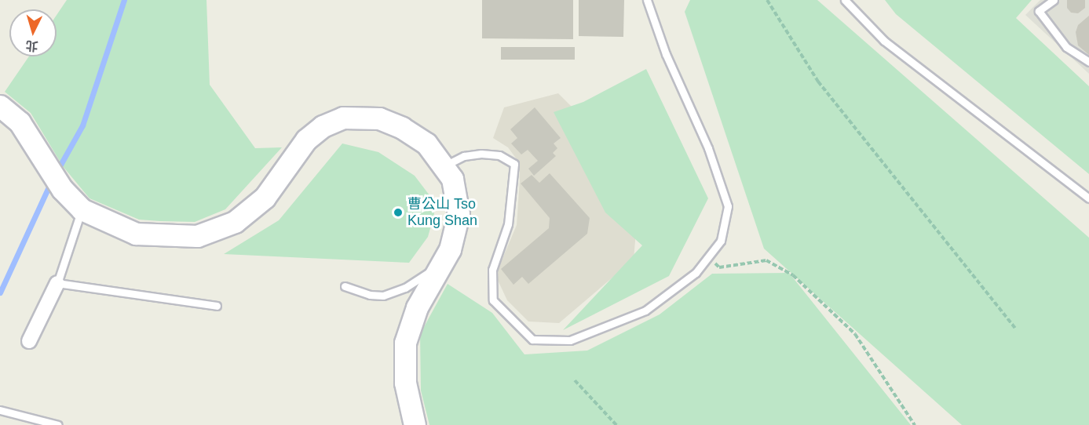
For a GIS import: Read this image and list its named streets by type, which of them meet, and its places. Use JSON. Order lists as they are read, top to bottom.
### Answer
{
  "places": ["曹公山 Tso Kung Shan"],
  "north": "bottom"
}
